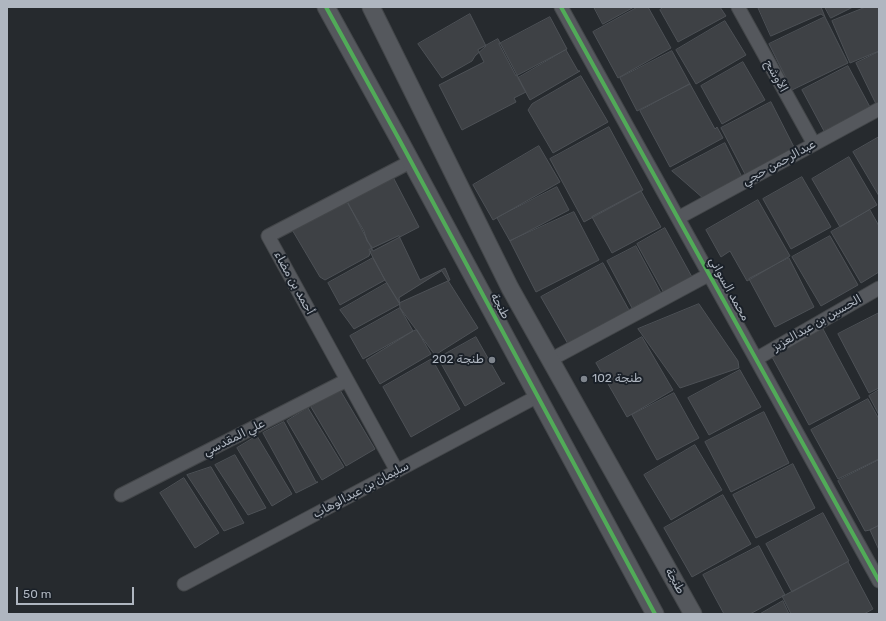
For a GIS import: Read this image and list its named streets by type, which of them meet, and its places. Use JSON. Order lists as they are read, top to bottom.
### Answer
{
  "streets": {
    "street": [
      "الأوشح",
      "عبدالرحمن حجي",
      "أحمد بن مضاء",
      "محمد السواني",
      "طنجة",
      "الحسين بن عبدالعزيز",
      "علي المقدسي",
      "سليمان بن عبدالوهاب"
    ]
  },
  "crossings": [
    ["الأوشح", "عبدالرحمن حجي"],
    ["عبدالرحمن حجي", "محمد السواني"],
    ["أحمد بن مضاء", "طنجة"],
    ["أحمد بن مضاء", "علي المقدسي"],
    ["أحمد بن مضاء", "سليمان بن عبدالوهاب"],
    ["محمد السواني", "الحسين بن عبدالعزيز"],
    ["طنجة", "سليمان بن عبدالوهاب"]
  ],
  "places": ["طنجة 202", "طنجة 102"],
  "scale_bar": "50 m"
}
